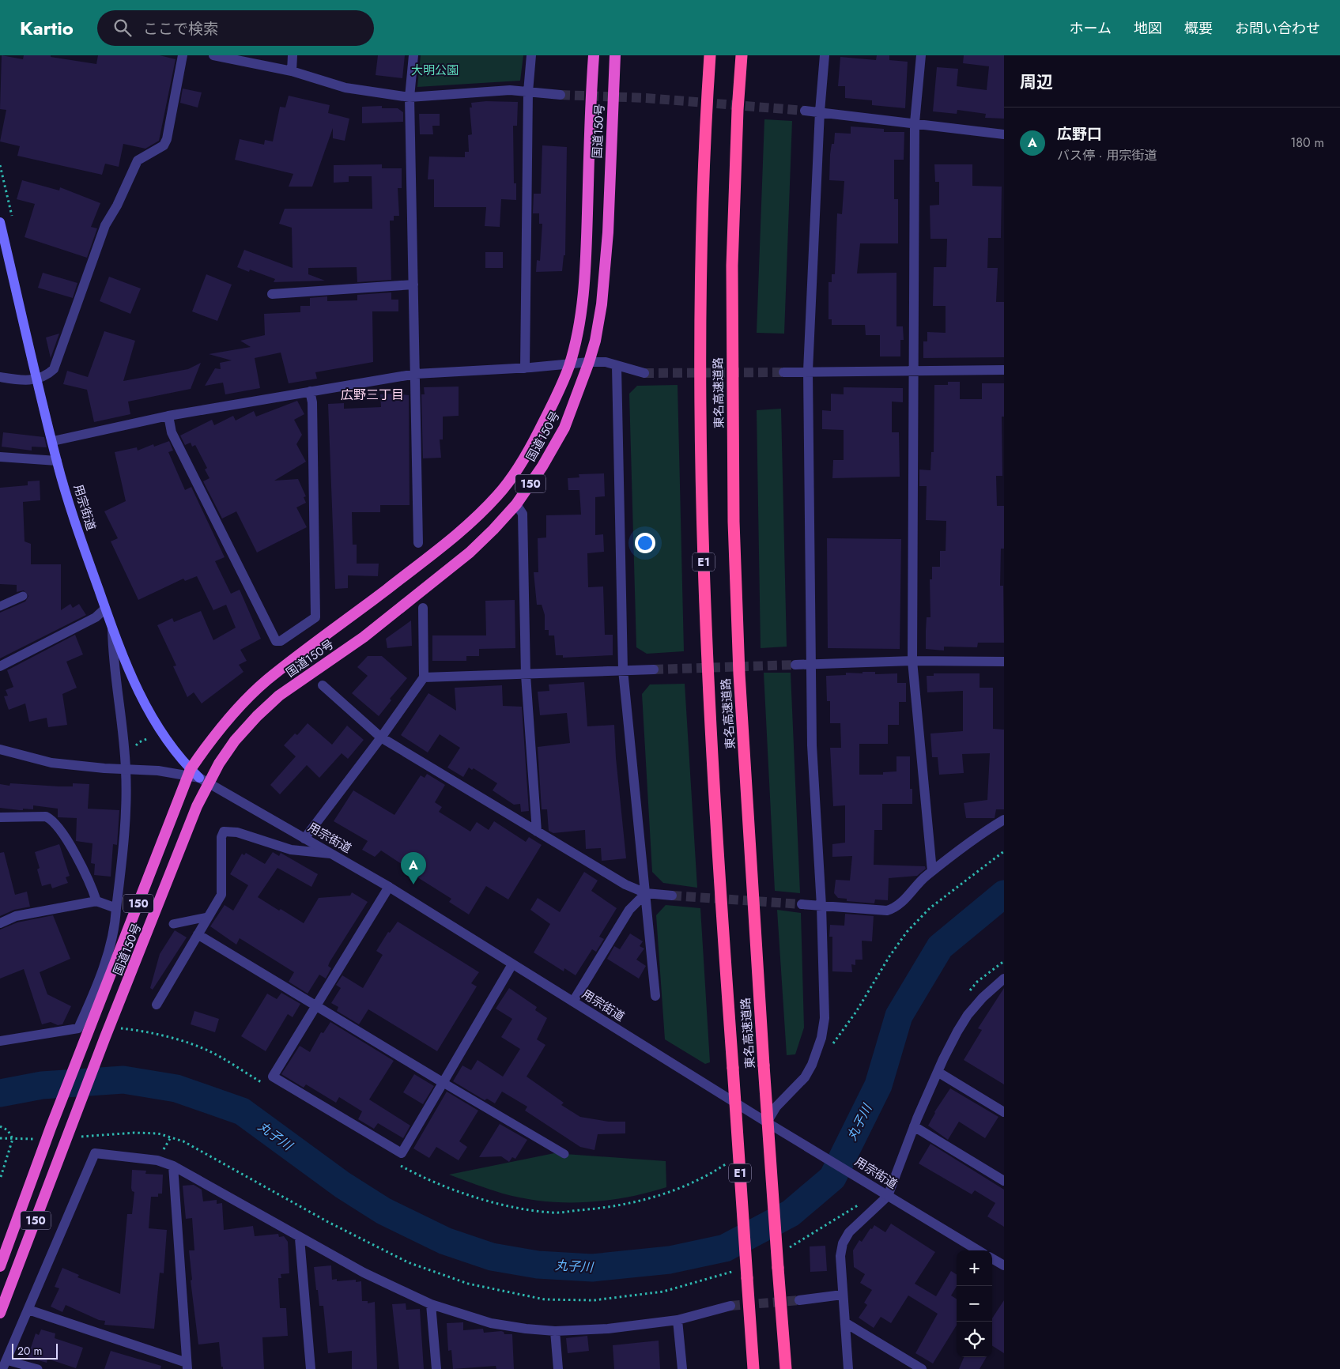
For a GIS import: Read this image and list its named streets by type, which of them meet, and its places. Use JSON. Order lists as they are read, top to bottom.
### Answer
{
  "streets": {
    "highway": [
      "国道150号",
      "東名高速道路",
      "150",
      "E1"
    ],
    "main road": ["用宗街道"]
  },
  "crossings": [
    ["国道150号", "用宗街道"]
  ],
  "districts": ["広野三丁目"],
  "water": ["丸子川"],
  "parks": ["大明公園"],
  "scale_bar": "20 m",
  "page": {
    "header": "Kartio",
    "search": "ここで検索",
    "nav": [
      "ホーム",
      "地図",
      "概要",
      "お問い合わせ"
    ],
    "heading": "周辺",
    "list": [
      {
        "mark": "A",
        "name": "広野口",
        "note": "バス停 · 用宗街道",
        "value": "180 m"
      }
    ],
    "pins": "A",
    "map_buttons": ["+", "−"],
    "scale": "20 m"
  }
}
